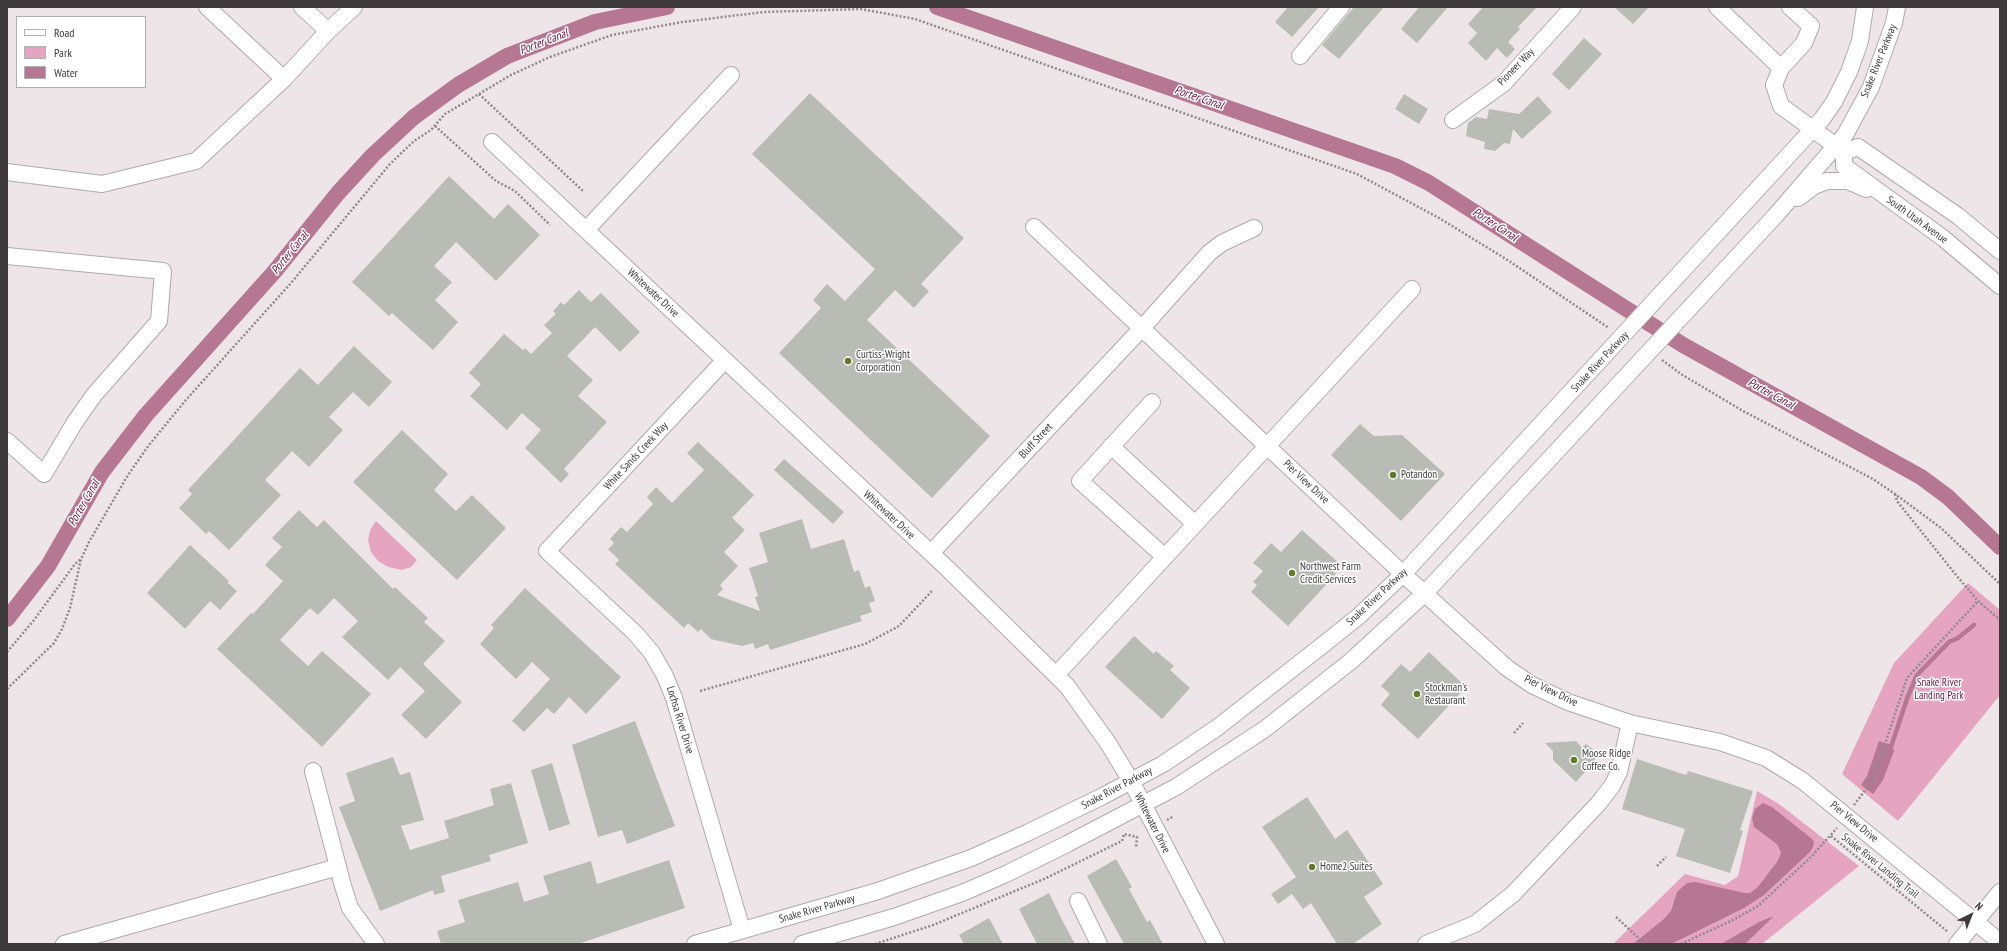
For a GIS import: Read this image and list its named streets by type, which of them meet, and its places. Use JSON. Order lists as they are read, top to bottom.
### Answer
{
  "streets": {
    "street": [
      "Snake River Parkway",
      "Pioneer Way",
      "South Utah Avenue",
      "Whitewater Drive",
      "Bluff Street",
      "White Sands Creek Way",
      "Pier View Drive",
      "Lochsa River Drive"
    ],
    "path": ["Snake River Landing Trail"]
  },
  "crossings": [
    ["Snake River Parkway", "South Utah Avenue"],
    ["Snake River Parkway", "Whitewater Drive"],
    ["Snake River Parkway", "Pier View Drive"],
    ["Snake River Parkway", "Lochsa River Drive"],
    ["Whitewater Drive", "Bluff Street"],
    ["Whitewater Drive", "White Sands Creek Way"],
    ["Bluff Street", "Pier View Drive"],
    ["White Sands Creek Way", "Lochsa River Drive"]
  ],
  "water": ["Porter Canal"],
  "parks": ["Snake River Landing Park"],
  "places": [
    "Curtiss-Wright Corporation",
    "Potandon",
    "Northwest Farm Credit Services",
    "Stockman's Restaurant",
    "Moose Ridge Coffee Co.",
    "Home2 Suites"
  ],
  "legend": ["Road", "Park", "Water"],
  "north": "top right"
}
